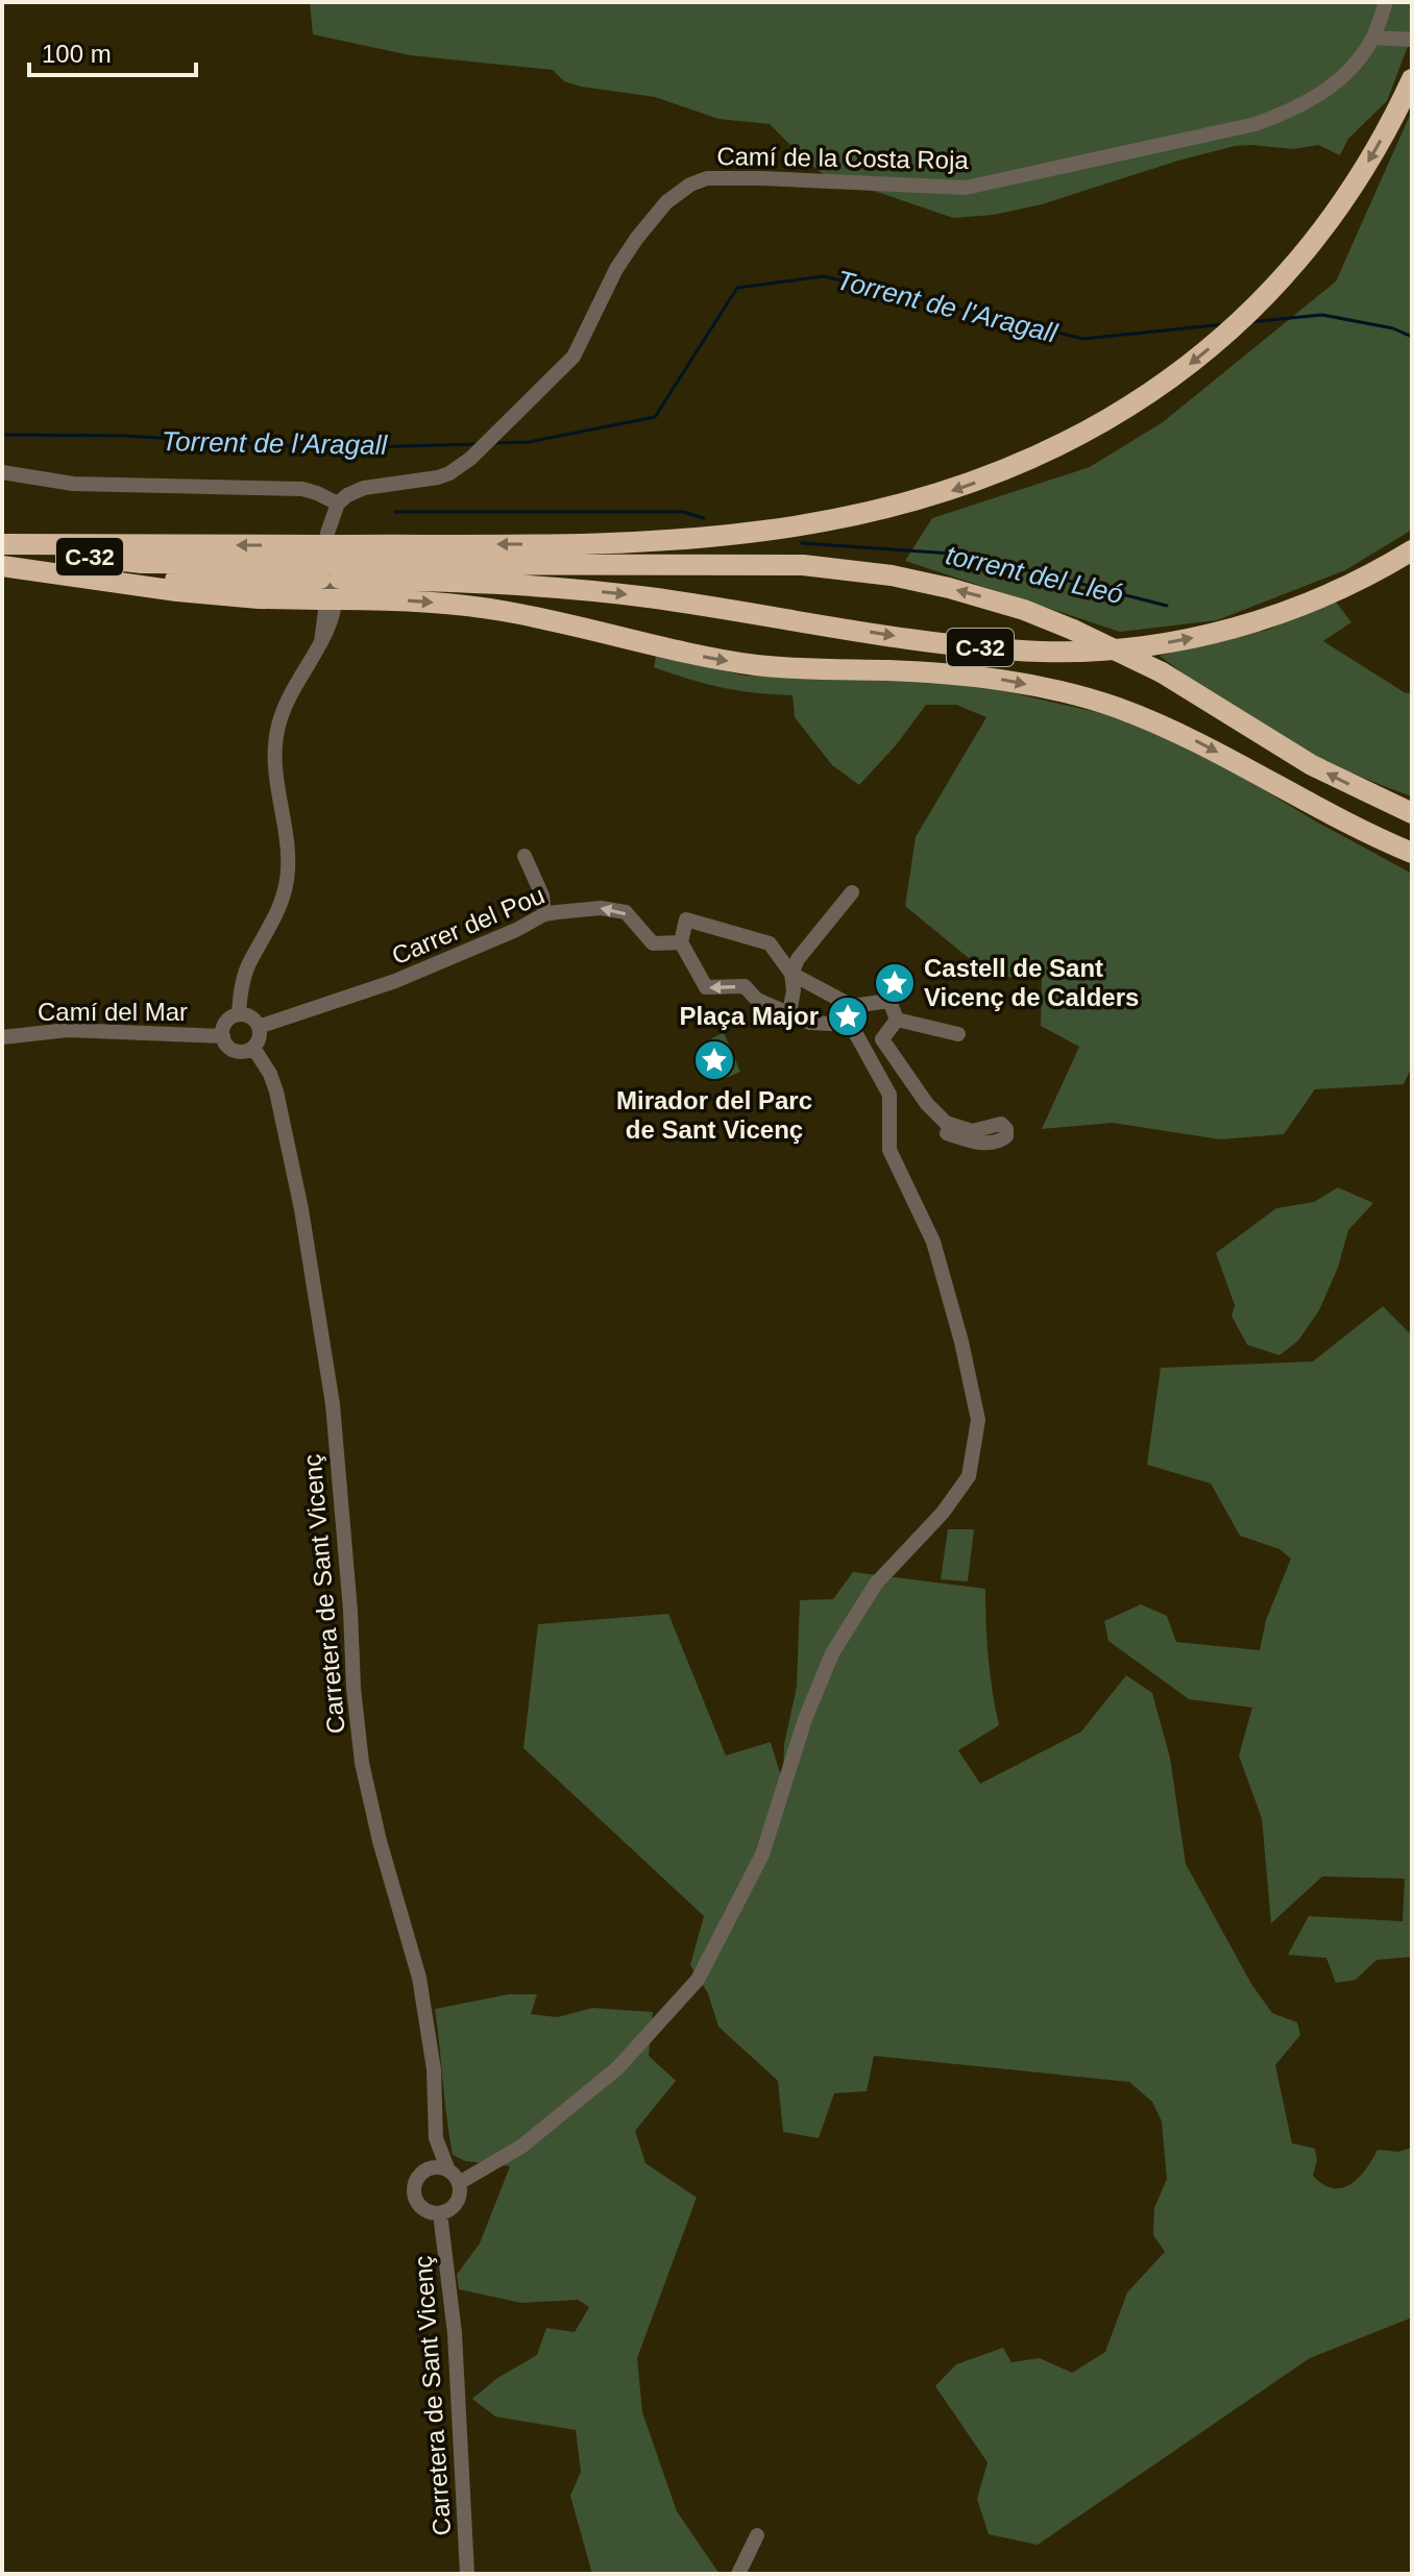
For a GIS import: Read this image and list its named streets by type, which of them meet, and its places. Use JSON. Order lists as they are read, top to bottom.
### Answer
{
  "streets": {
    "highway": ["C-32"],
    "street": [
      "Camí de la Costa Roja",
      "Carrer del Pou",
      "Camí del Mar",
      "Carretera de Sant Vicenç"
    ]
  },
  "crossings": [
    ["Carrer del Pou", "Camí del Mar"],
    ["Carrer del Pou", "Carretera de Sant Vicenç"],
    ["Camí del Mar", "Carretera de Sant Vicenç"]
  ],
  "water": ["Torrent de l'Aragall", "torrent del Lleó"],
  "places": {
    "place": ["Castell de Sant Vicenç de Calders", "Plaça Major", "Mirador del Parc de Sant Vicenç"]
  },
  "scale_bar": "100 m"
}
